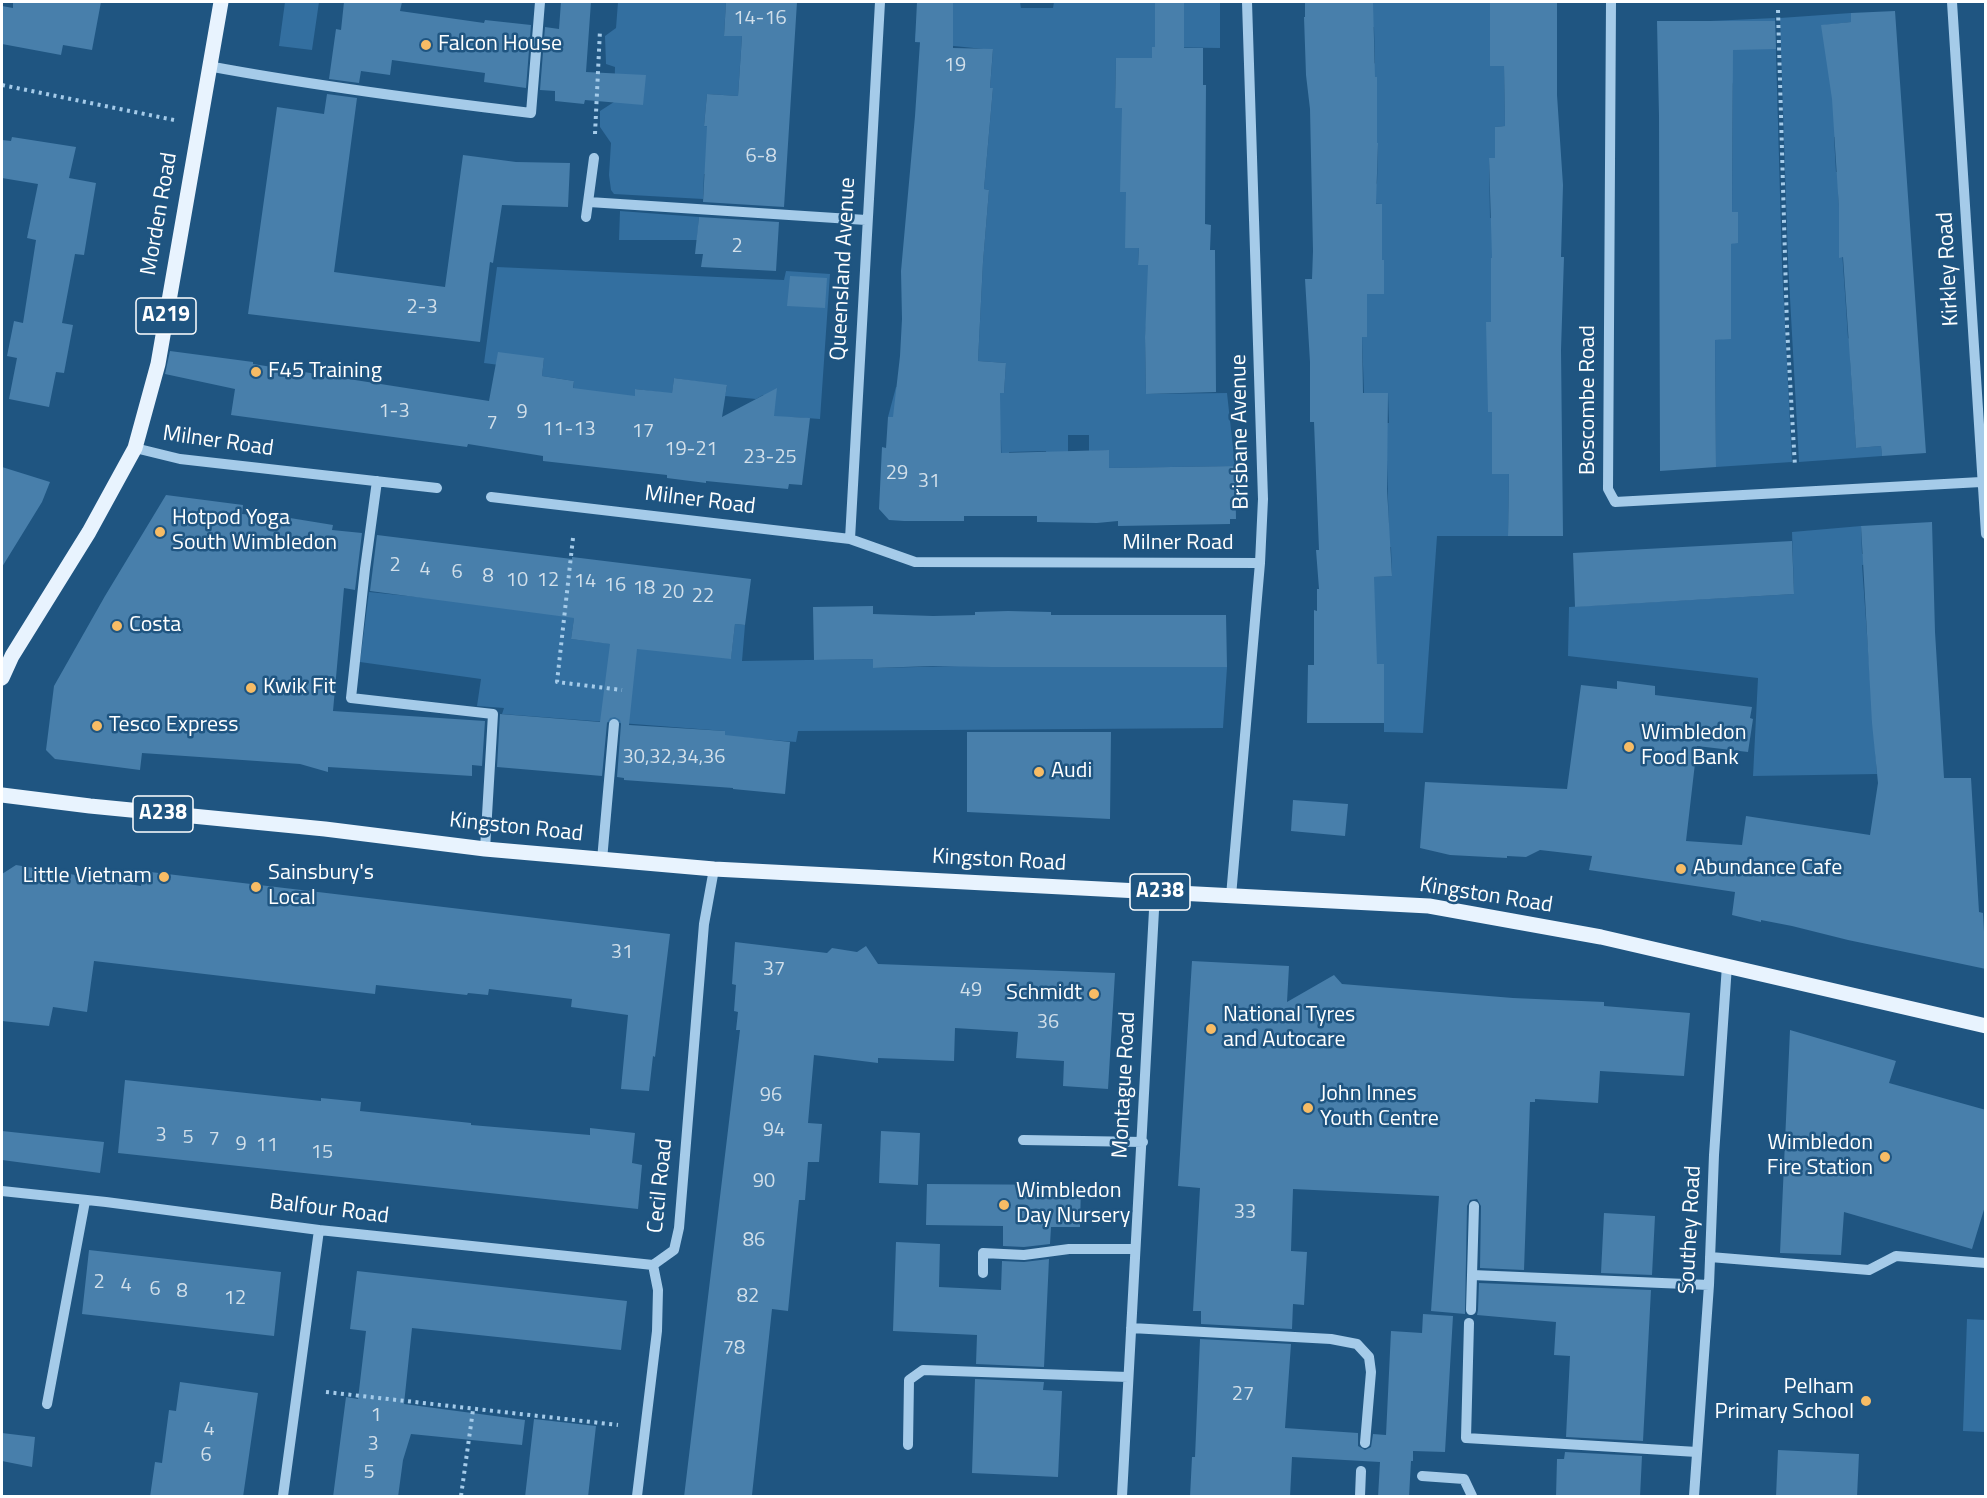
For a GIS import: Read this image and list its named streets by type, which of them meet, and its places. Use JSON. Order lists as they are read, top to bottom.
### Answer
{
  "streets": {
    "main road": [
      "Morden Road",
      "A219",
      "A238",
      "Kingston Road"
    ],
    "street": [
      "Queensland Avenue",
      "Kirkley Road",
      "Boscombe Road",
      "Brisbane Avenue",
      "Milner Road",
      "Montague Road",
      "Cecil Road",
      "Balfour Road",
      "Southey Road"
    ]
  },
  "crossings": [
    ["Morden Road", "Milner Road"],
    ["Queensland Avenue", "Milner Road"],
    ["Kirkley Road", "Boscombe Road"],
    ["Brisbane Avenue", "Milner Road"],
    ["Brisbane Avenue", "Kingston Road"],
    ["Kingston Road", "Montague Road"],
    ["Kingston Road", "Cecil Road"],
    ["Kingston Road", "Southey Road"],
    ["Cecil Road", "Balfour Road"]
  ],
  "places": [
    "Falcon House",
    "F45 Training",
    "Hotpod Yoga South Wimbledon",
    "Costa",
    "Kwik Fit",
    "Tesco Express",
    "Wimbledon Food Bank",
    "Audi",
    "Abundance Cafe",
    "Little Vietnam",
    "Sainsbury's Local",
    "Schmidt",
    "National Tyres and Autocare",
    "John Innes Youth Centre",
    "Wimbledon Fire Station",
    "Wimbledon Day Nursery",
    "Pelham Primary School"
  ],
  "house_numbers": [
    "14-16",
    "19",
    "6-8",
    "2",
    "2-3",
    "1-3",
    "9",
    "7",
    "11-13",
    "17",
    "19-21",
    "23-25",
    "29",
    "31",
    "2",
    "4",
    "6",
    "8",
    "10",
    "12",
    "14",
    "16",
    "18",
    "20",
    "22",
    "30,32,34,36",
    "31",
    "37",
    "49",
    "36",
    "96",
    "94",
    "3",
    "5",
    "7",
    "9",
    "11",
    "15",
    "90",
    "33",
    "86",
    "2",
    "4",
    "6",
    "8",
    "82",
    "12",
    "78",
    "27",
    "1",
    "4",
    "3",
    "6",
    "5"
  ]
}
